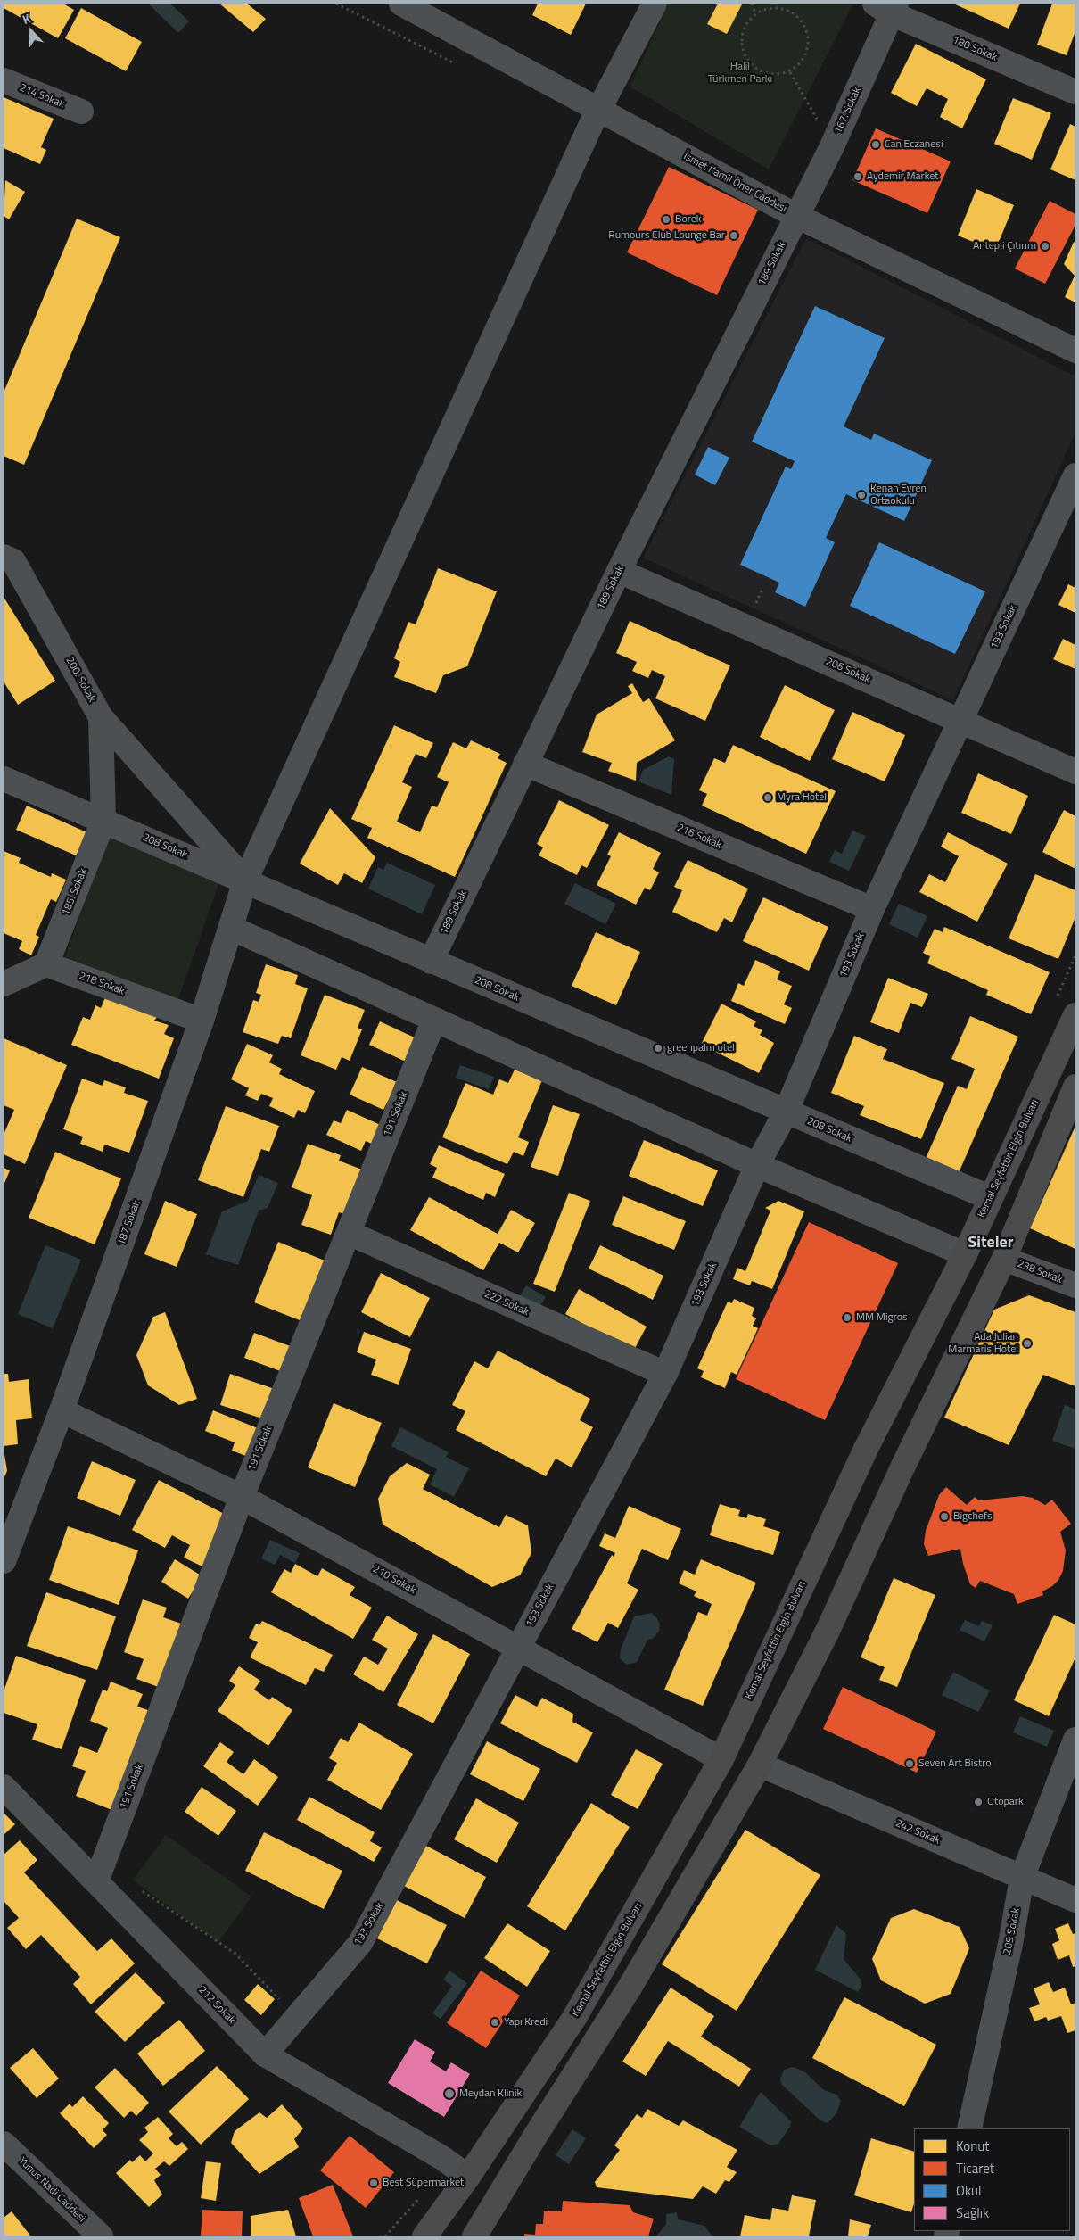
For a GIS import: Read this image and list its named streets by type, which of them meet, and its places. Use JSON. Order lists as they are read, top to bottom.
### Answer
{
  "streets": {
    "main road": ["Kemal Seyfettin Elgin Bulvarı"],
    "street": [
      "180 Sokak",
      "214 Sokak",
      "167. Sokak",
      "İsmet Kamil Öner Caddesi",
      "189 Sokak",
      "193 Sokak",
      "206 Sokak",
      "200. Sokak",
      "216 Sokak",
      "208 Sokak",
      "185. Sokak",
      "218 Sokak",
      "191 Sokak",
      "187 Sokak",
      "238 Sokak",
      "222 Sokak",
      "210 Sokak",
      "242 Sokak",
      "209 Sokak",
      "212 Sokak",
      "Yunus Nadi Caddesi"
    ]
  },
  "crossings": [
    ["180 Sokak", "167. Sokak"],
    ["167. Sokak", "İsmet Kamil Öner Caddesi"],
    ["167. Sokak", "189 Sokak"],
    ["İsmet Kamil Öner Caddesi", "189 Sokak"],
    ["İsmet Kamil Öner Caddesi", "187 Sokak"],
    ["189 Sokak", "206 Sokak"],
    ["189 Sokak", "216 Sokak"],
    ["189 Sokak", "208 Sokak"],
    ["193 Sokak", "206 Sokak"],
    ["193 Sokak", "216 Sokak"],
    ["193 Sokak", "208 Sokak"],
    ["193 Sokak", "222 Sokak"],
    ["193 Sokak", "210 Sokak"],
    ["193 Sokak", "212 Sokak"],
    ["200. Sokak", "208 Sokak"],
    ["200. Sokak", "185. Sokak"],
    ["208 Sokak", "185. Sokak"],
    ["208 Sokak", "Kemal Seyfettin Elgin Bulvarı"],
    ["208 Sokak", "187 Sokak"],
    ["185. Sokak", "218 Sokak"],
    ["218 Sokak", "187 Sokak"],
    ["191 Sokak", "222 Sokak"],
    ["191 Sokak", "210 Sokak"],
    ["191 Sokak", "212 Sokak"],
    ["Kemal Seyfettin Elgin Bulvarı", "210 Sokak"],
    ["Kemal Seyfettin Elgin Bulvarı", "212 Sokak"],
    ["187 Sokak", "210 Sokak"],
    ["242 Sokak", "209 Sokak"]
  ],
  "districts": ["Siteler"],
  "parks": ["Halil Türkmen Parkı"],
  "places": [
    "Can Eczanesi",
    "Aydemir Market",
    "Borek",
    "Rumours Club Lounge Bar",
    "Antepli Çıtırım",
    "Kenan Evren Ortaokulu",
    "Myra Hotel",
    "greenpalm otel",
    "MM Migros",
    "Ada Julian Marmaris Hotel",
    "Bigchefs",
    "Seven Art Bistro",
    "Otopark",
    "Yapı Kredi",
    "Meydan Klinik",
    "Best Süpermarket"
  ],
  "legend": [
    "Konut",
    "Ticaret",
    "Okul",
    "Sağlık"
  ],
  "north": "top"
}
